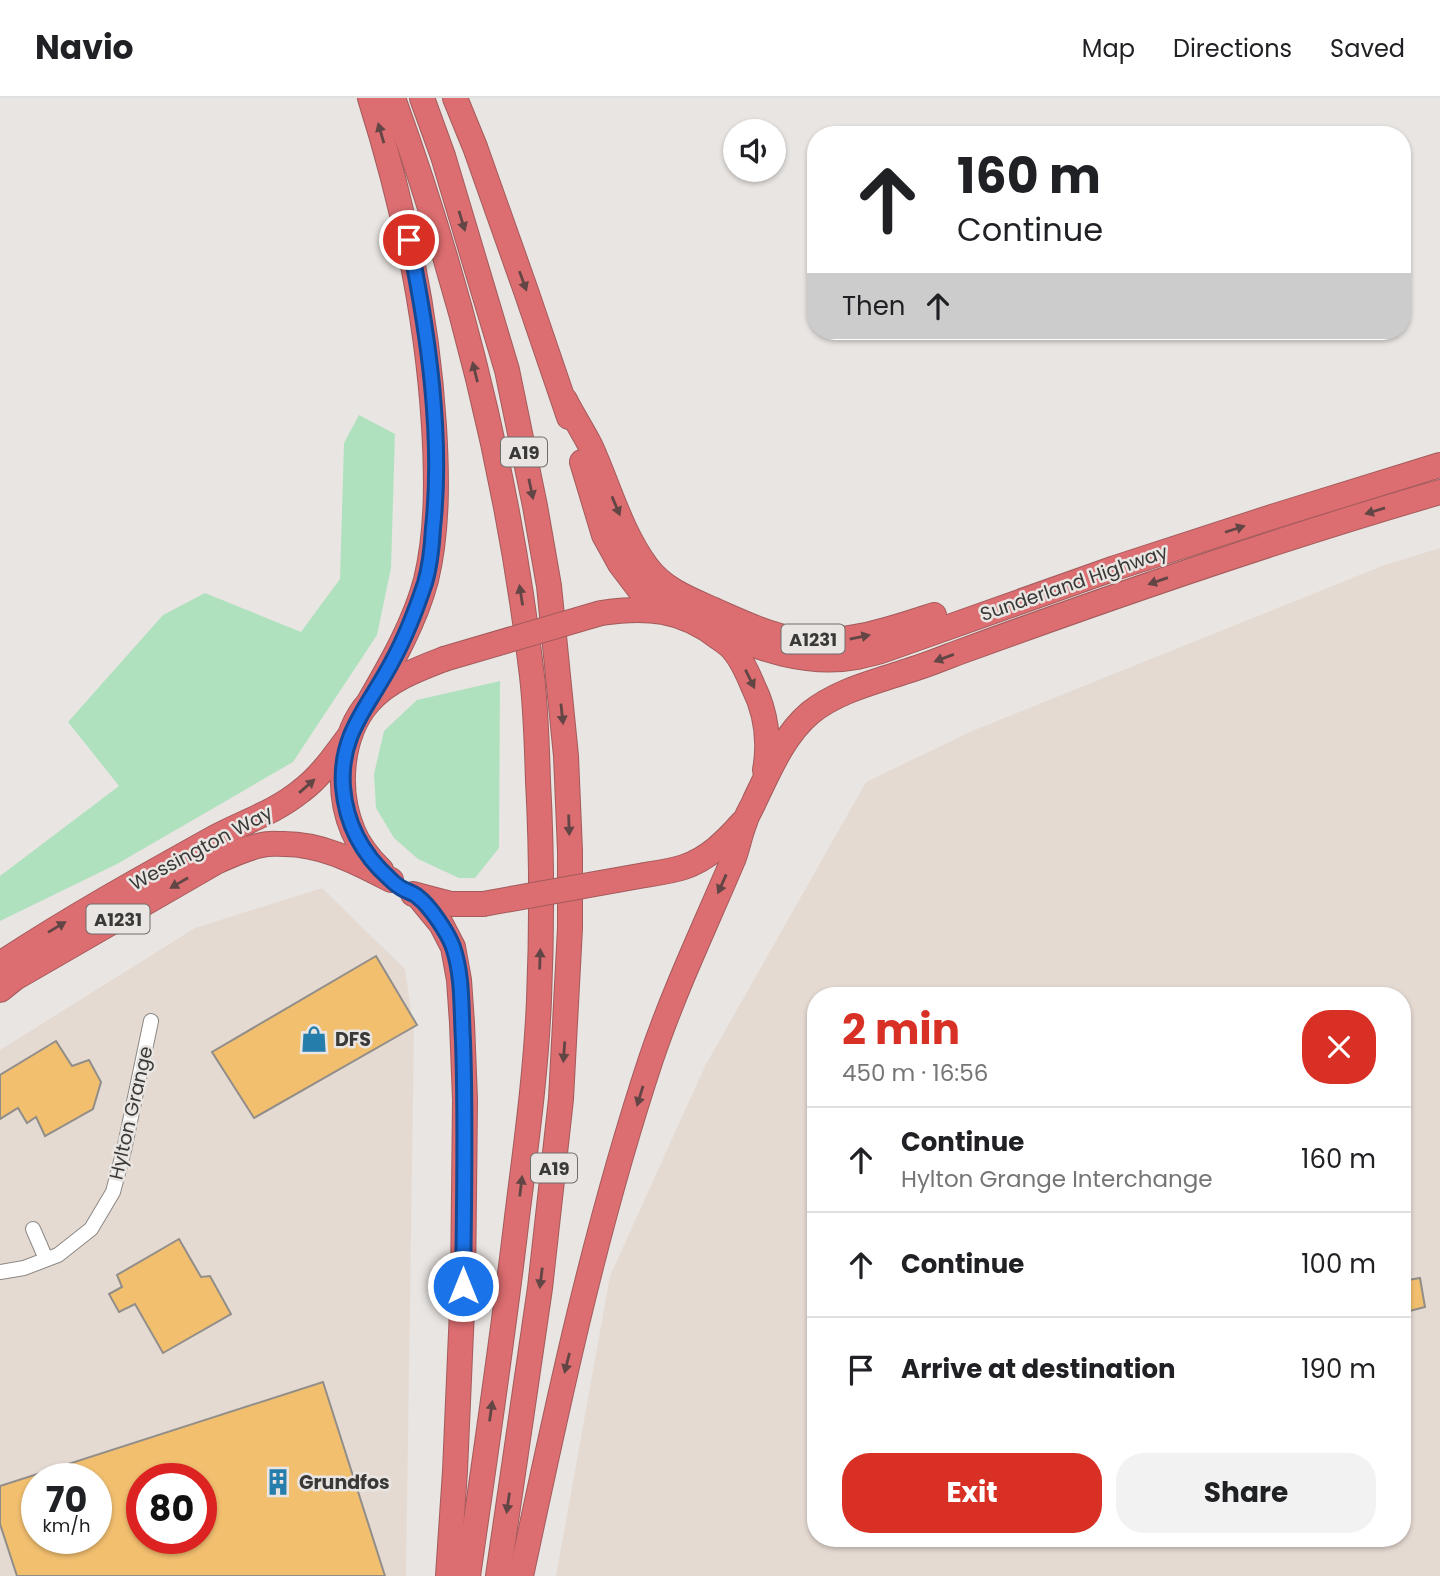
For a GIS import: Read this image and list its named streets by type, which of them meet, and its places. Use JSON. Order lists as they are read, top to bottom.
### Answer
{
  "streets": {
    "highway": [
      "A19",
      "Sunderland Highway",
      "A1231",
      "Wessington Way"
    ],
    "street": ["Hylton Grange"]
  },
  "crossings": [
    ["Sunderland Highway", "A1231"],
    ["A1231", "Wessington Way"]
  ],
  "places": {
    "shop": ["DFS"],
    "building": ["Grundfos"]
  },
  "page": {
    "header": "Navio",
    "nav": ["Map", "Directions", "Saved"],
    "turn": ["160 m", "Continue"],
    "then": "Then",
    "heading": ["2 min", "450 m · 16:56"],
    "list": [
      {
        "name": "Continue",
        "note": "Hylton Grange Interchange",
        "value": "160 m"
      },
      {
        "name": "Continue",
        "value": "100 m"
      },
      {
        "name": "Arrive at destination",
        "value": "190 m"
      }
    ],
    "buttons": ["Exit", "Share"],
    "speed": "70 km/h",
    "limit": "80"
  }
}
